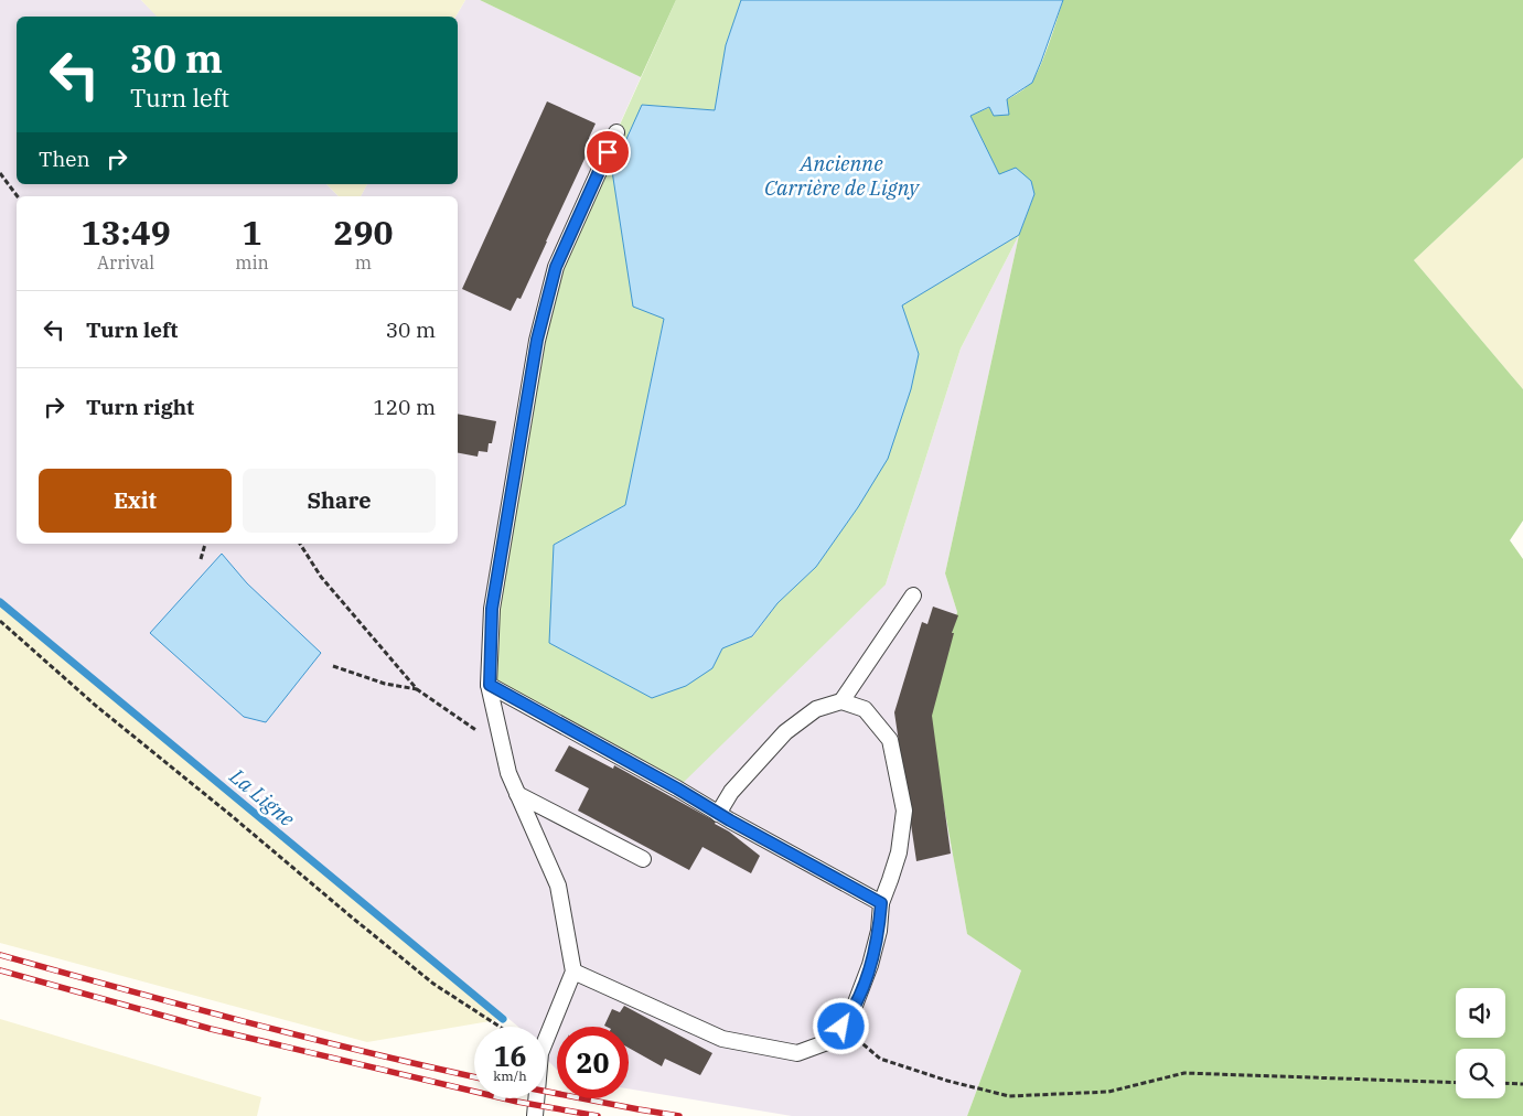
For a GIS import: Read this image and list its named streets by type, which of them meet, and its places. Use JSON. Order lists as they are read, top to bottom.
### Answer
{
  "water": ["Ancienne Carrière de Ligny", "La Ligne"],
  "page": {
    "turn": ["30 m", "Turn left"],
    "then": "Then",
    "eta": [
      "13:49",
      "Arrival",
      "1",
      "min",
      "290",
      "m"
    ],
    "list": [
      {
        "name": "Turn left",
        "value": "30 m"
      },
      {
        "name": "Turn right",
        "value": "120 m"
      }
    ],
    "buttons": ["Exit", "Share"],
    "speed": "16 km/h",
    "limit": "20"
  }
}
